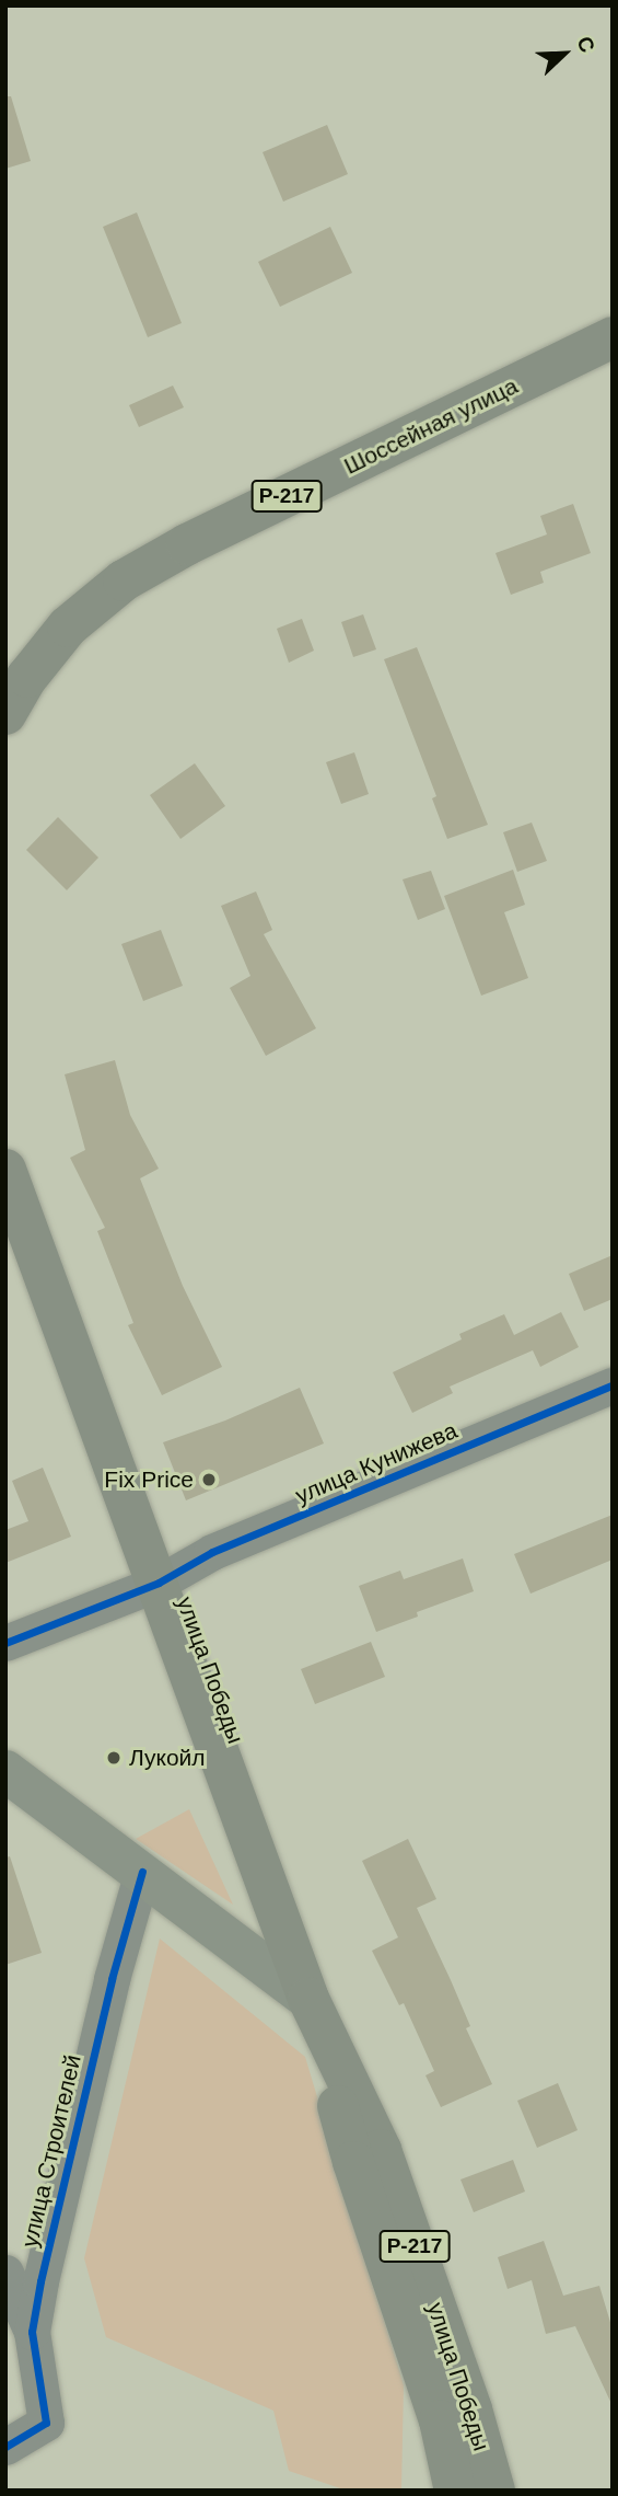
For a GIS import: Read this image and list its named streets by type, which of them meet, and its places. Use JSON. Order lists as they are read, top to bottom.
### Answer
{
  "streets": {
    "highway": ["Шоссейная улица", "Р-217", "улица Победы"],
    "street": ["улица Кунижева", "улица Строителей"]
  },
  "crossings": [
    ["улица Кунижева", "улица Победы"]
  ],
  "places": ["Fix Price", "Лукойл"],
  "north": "top right"
}
